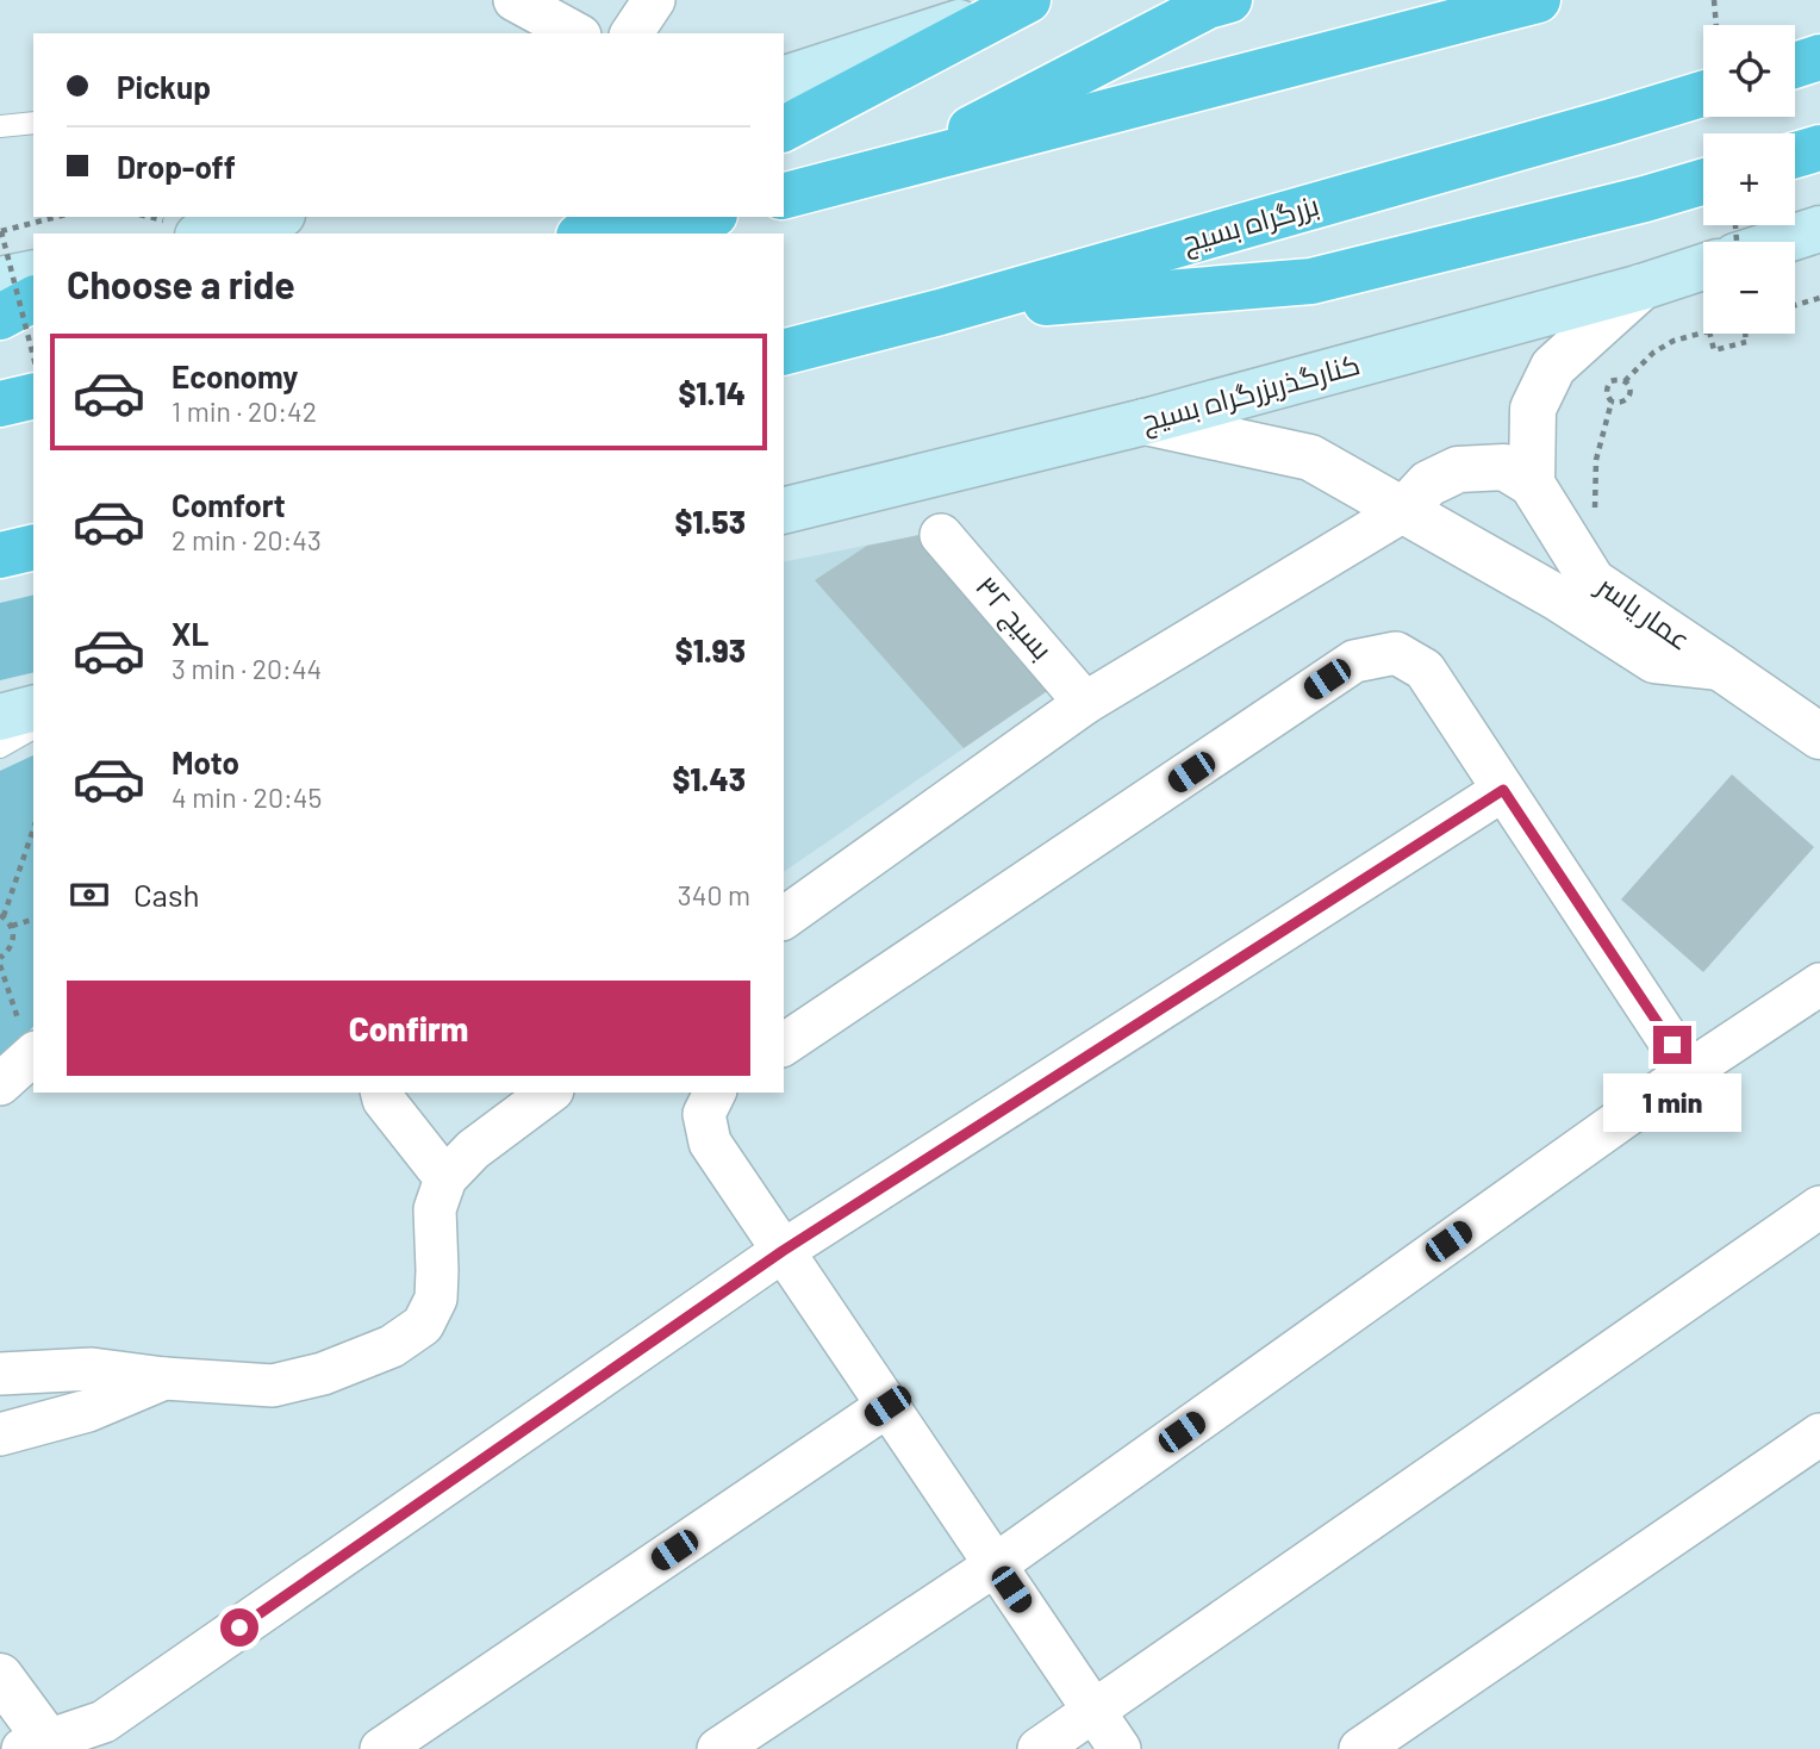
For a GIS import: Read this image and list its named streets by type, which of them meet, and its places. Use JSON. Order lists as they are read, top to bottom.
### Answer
{
  "streets": {
    "highway": ["بزرگراه بسیج"],
    "main road": ["کنارگذربزرگراه بسیج"],
    "street": ["عمار یاسر", "بسیج ۳۲"]
  },
  "page": {
    "map_buttons": ["+", "−"],
    "banner": ["Pickup", "Drop-off"],
    "heading": "Choose a ride",
    "list": [
      {
        "name": "Economy",
        "note": "1 min · 20:42",
        "value": "$1.14"
      },
      {
        "name": "Comfort",
        "note": "2 min · 20:43",
        "value": "$1.53"
      },
      {
        "name": "XL",
        "note": "3 min · 20:44",
        "value": "$1.93"
      },
      {
        "name": "Moto",
        "note": "4 min · 20:45",
        "value": "$1.43"
      }
    ],
    "pay": ["Cash", "340 m"],
    "buttons": "Confirm",
    "bubble": "1 min"
  }
}
